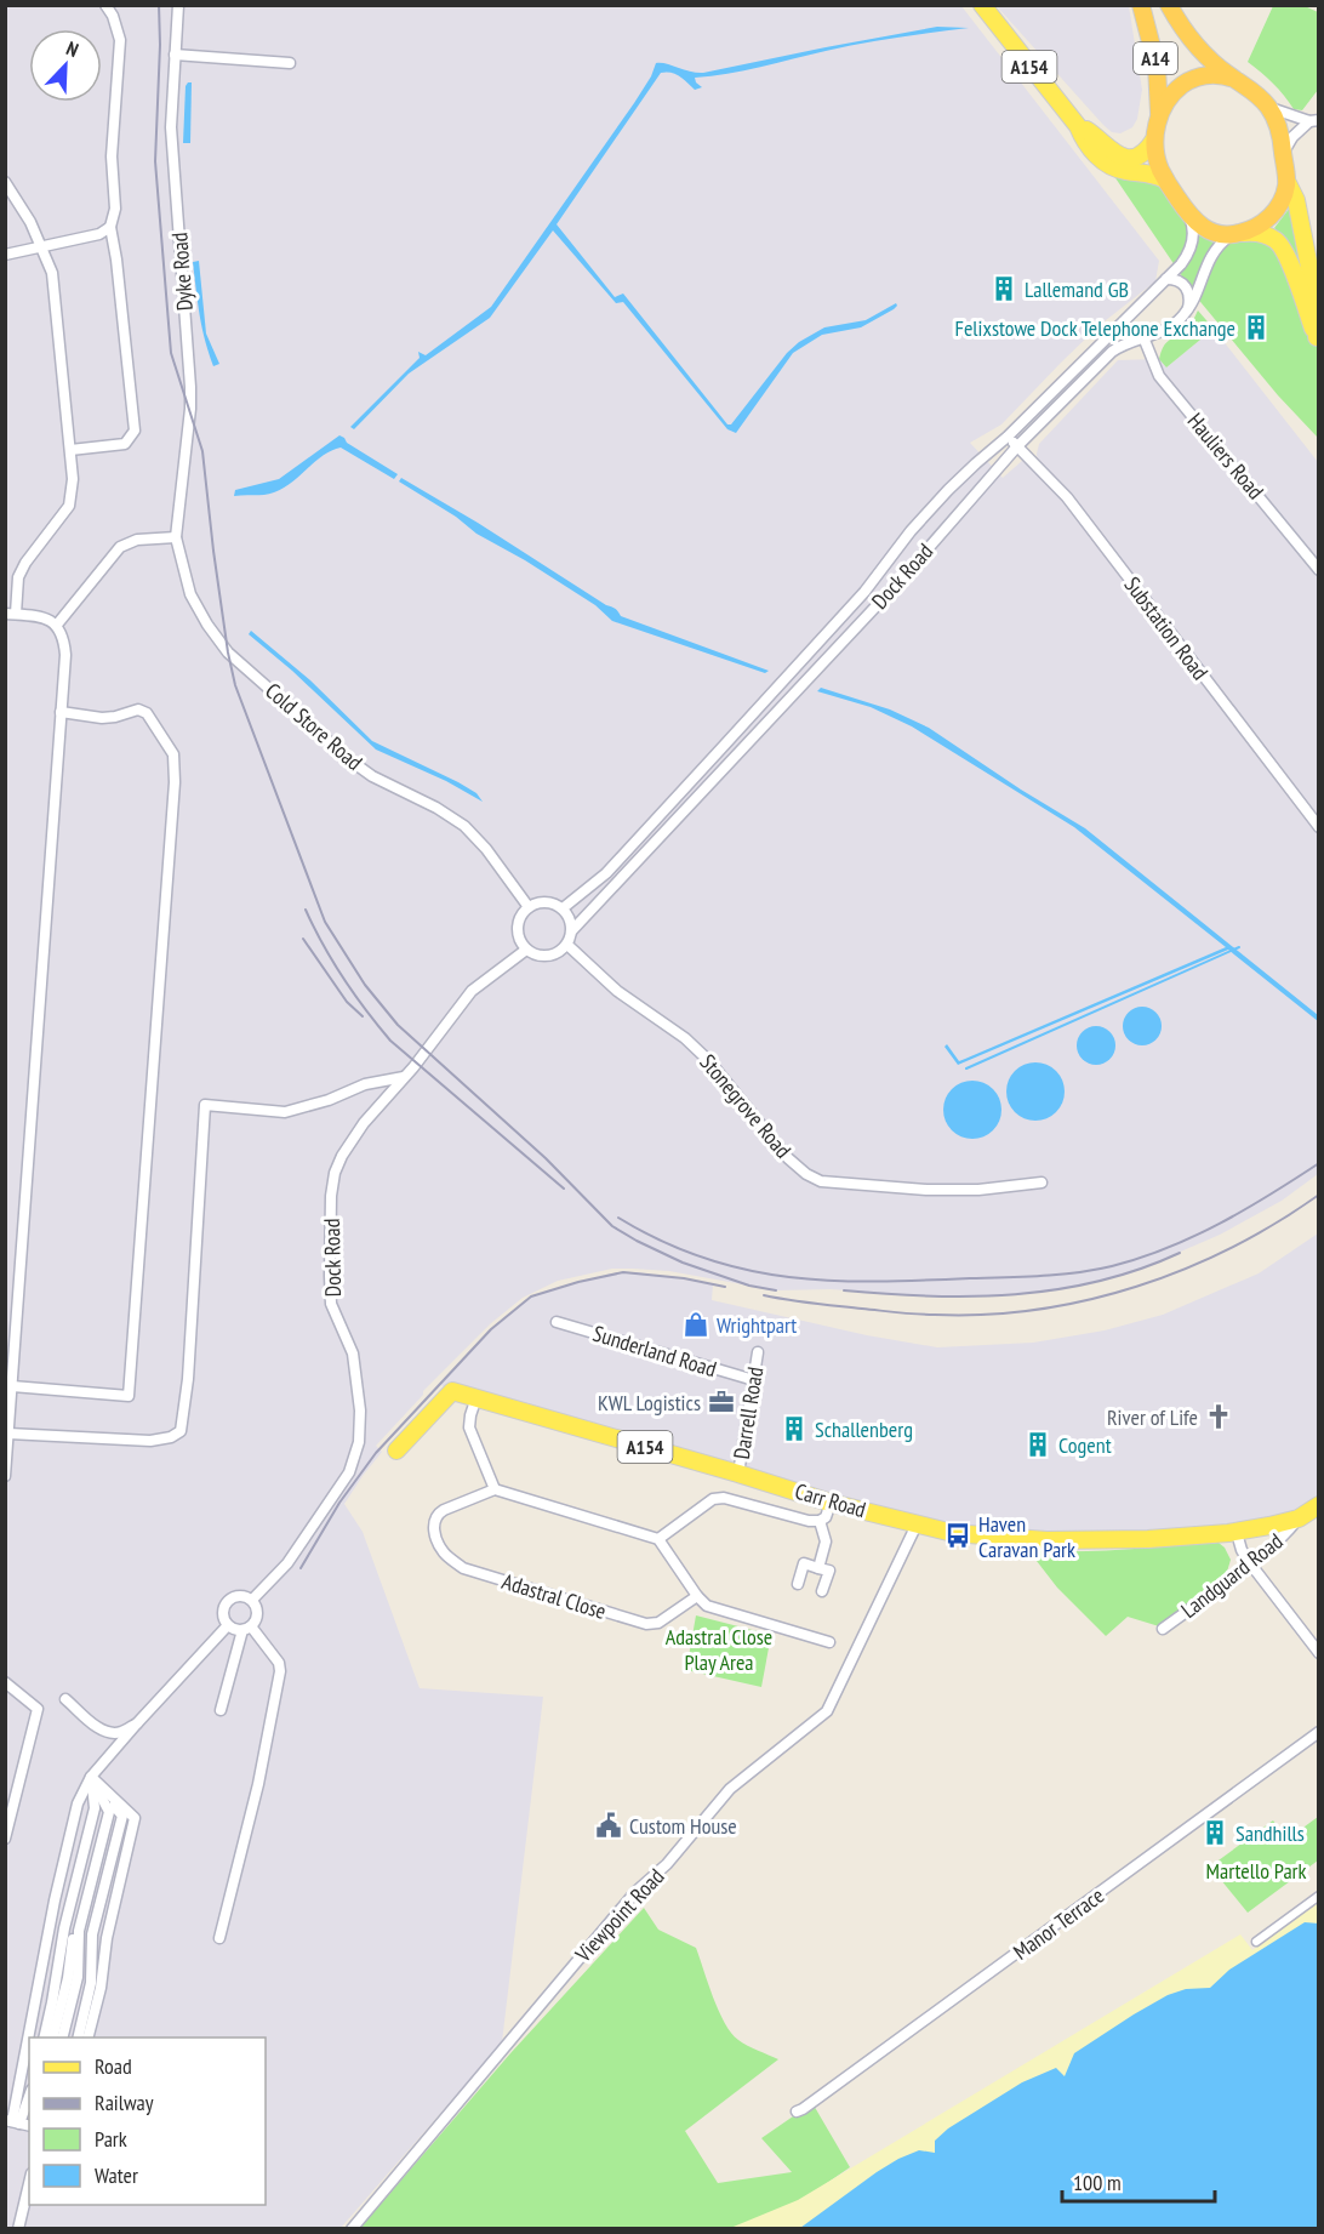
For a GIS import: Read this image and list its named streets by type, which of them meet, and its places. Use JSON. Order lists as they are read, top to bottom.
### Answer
{
  "streets": {
    "highway": ["A14"],
    "main road": ["A154", "Carr Road"],
    "street": [
      "Dyke Road",
      "Hauliers Road",
      "Dock Road",
      "Substation Road",
      "Cold Store Road",
      "Stonegrove Road",
      "Sunderland Road",
      "Darrell Road",
      "Landguard Road",
      "Adastral Close",
      "Viewpoint Road",
      "Manor Terrace"
    ]
  },
  "crossings": [
    ["A14", "A154"],
    ["A14", "Dock Road"],
    ["A154", "Dock Road"],
    ["A154", "Carr Road"],
    ["A154", "Landguard Road"],
    ["Dyke Road", "Cold Store Road"],
    ["Hauliers Road", "Dock Road"],
    ["Dock Road", "Substation Road"],
    ["Dock Road", "Cold Store Road"],
    ["Dock Road", "Stonegrove Road"],
    ["Cold Store Road", "Stonegrove Road"],
    ["Sunderland Road", "Darrell Road"],
    ["Darrell Road", "Carr Road"],
    ["Carr Road", "Landguard Road"],
    ["Carr Road", "Viewpoint Road"]
  ],
  "parks": ["Adastral Close Play Area", "Martello Park"],
  "places": {
    "building": [
      "Lallemand GB",
      "Felixstowe Dock Telephone Exchange",
      "Schallenberg",
      "Cogent",
      "Sandhills"
    ],
    "shop": ["Wrightpart"],
    "office": ["KWL Logistics"],
    "church": ["River of Life"],
    "bus stop": ["Haven Caravan Park"],
    "public building": ["Custom House"]
  },
  "legend": [
    "Road",
    "Railway",
    "Park",
    "Water"
  ],
  "scale_bar": "100 m",
  "north": "top right"
}
